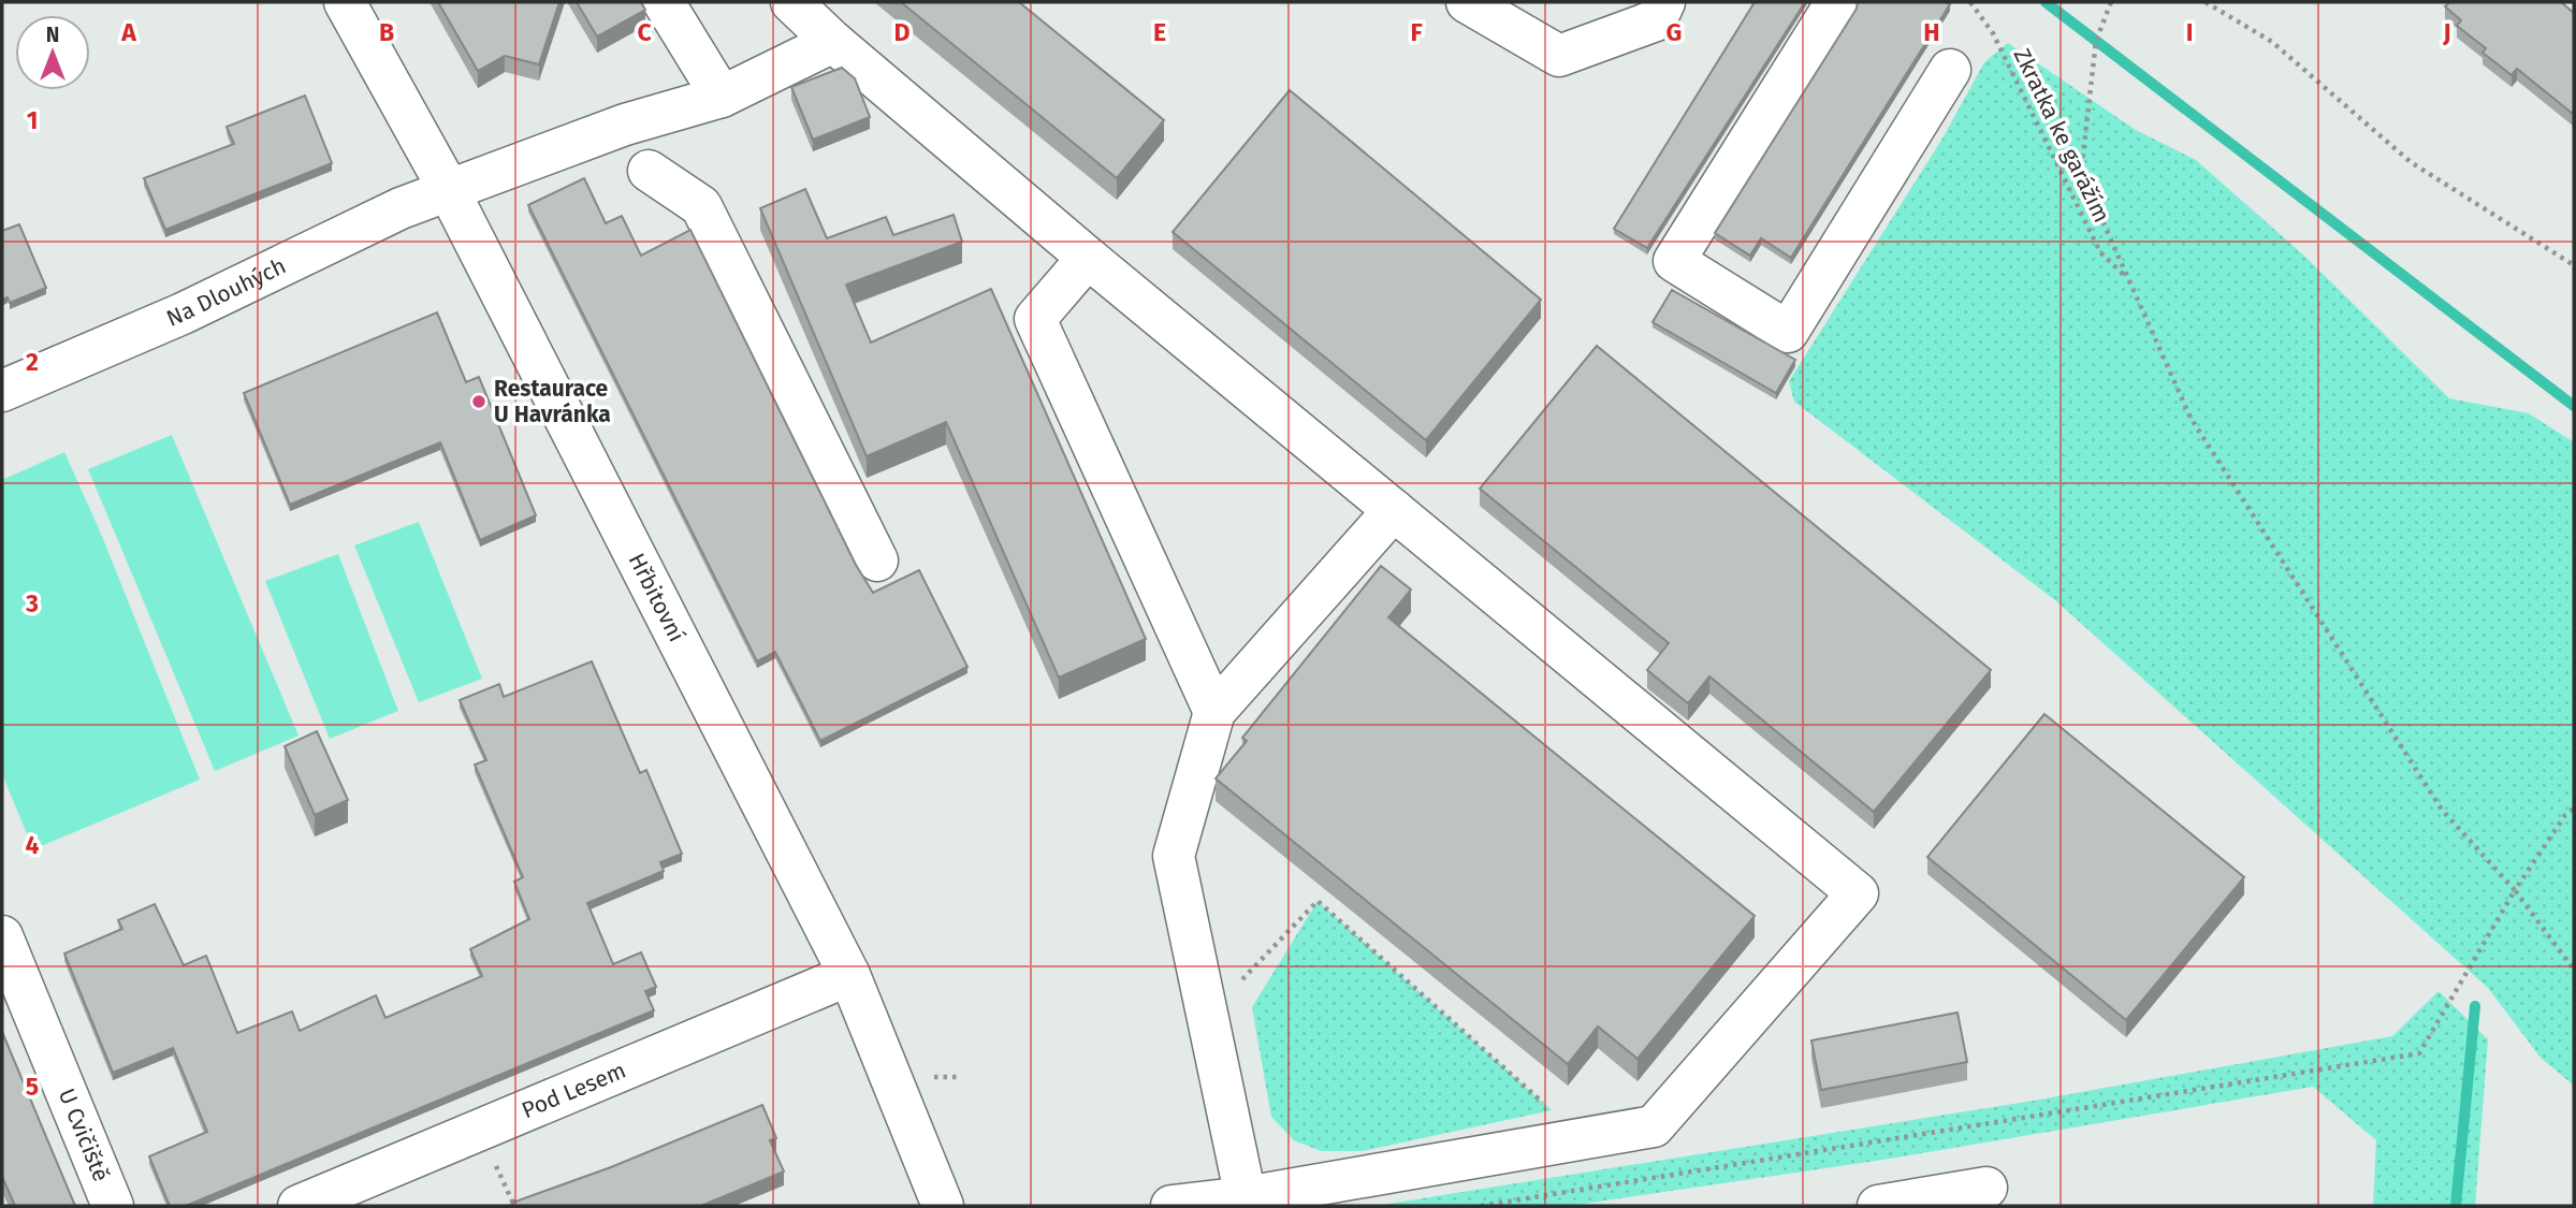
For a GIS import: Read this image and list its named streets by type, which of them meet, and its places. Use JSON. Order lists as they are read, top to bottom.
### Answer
{
  "streets": {
    "street": [
      "Na Dlouhých",
      "Hřbitovní",
      "Pod Lesem",
      "U Cvičiště"
    ],
    "path": ["Zkratka ke garážím"]
  },
  "crossings": [
    ["Na Dlouhých", "Hřbitovní"],
    ["Hřbitovní", "Pod Lesem"]
  ],
  "places": ["Restaurace U Havránka"],
  "north": "top",
  "grid": {
    "columns": [
      "A",
      "B",
      "C",
      "D",
      "E",
      "F",
      "G",
      "H",
      "I",
      "J"
    ],
    "rows": [
      "1",
      "2",
      "3",
      "4",
      "5"
    ]
  }
}
